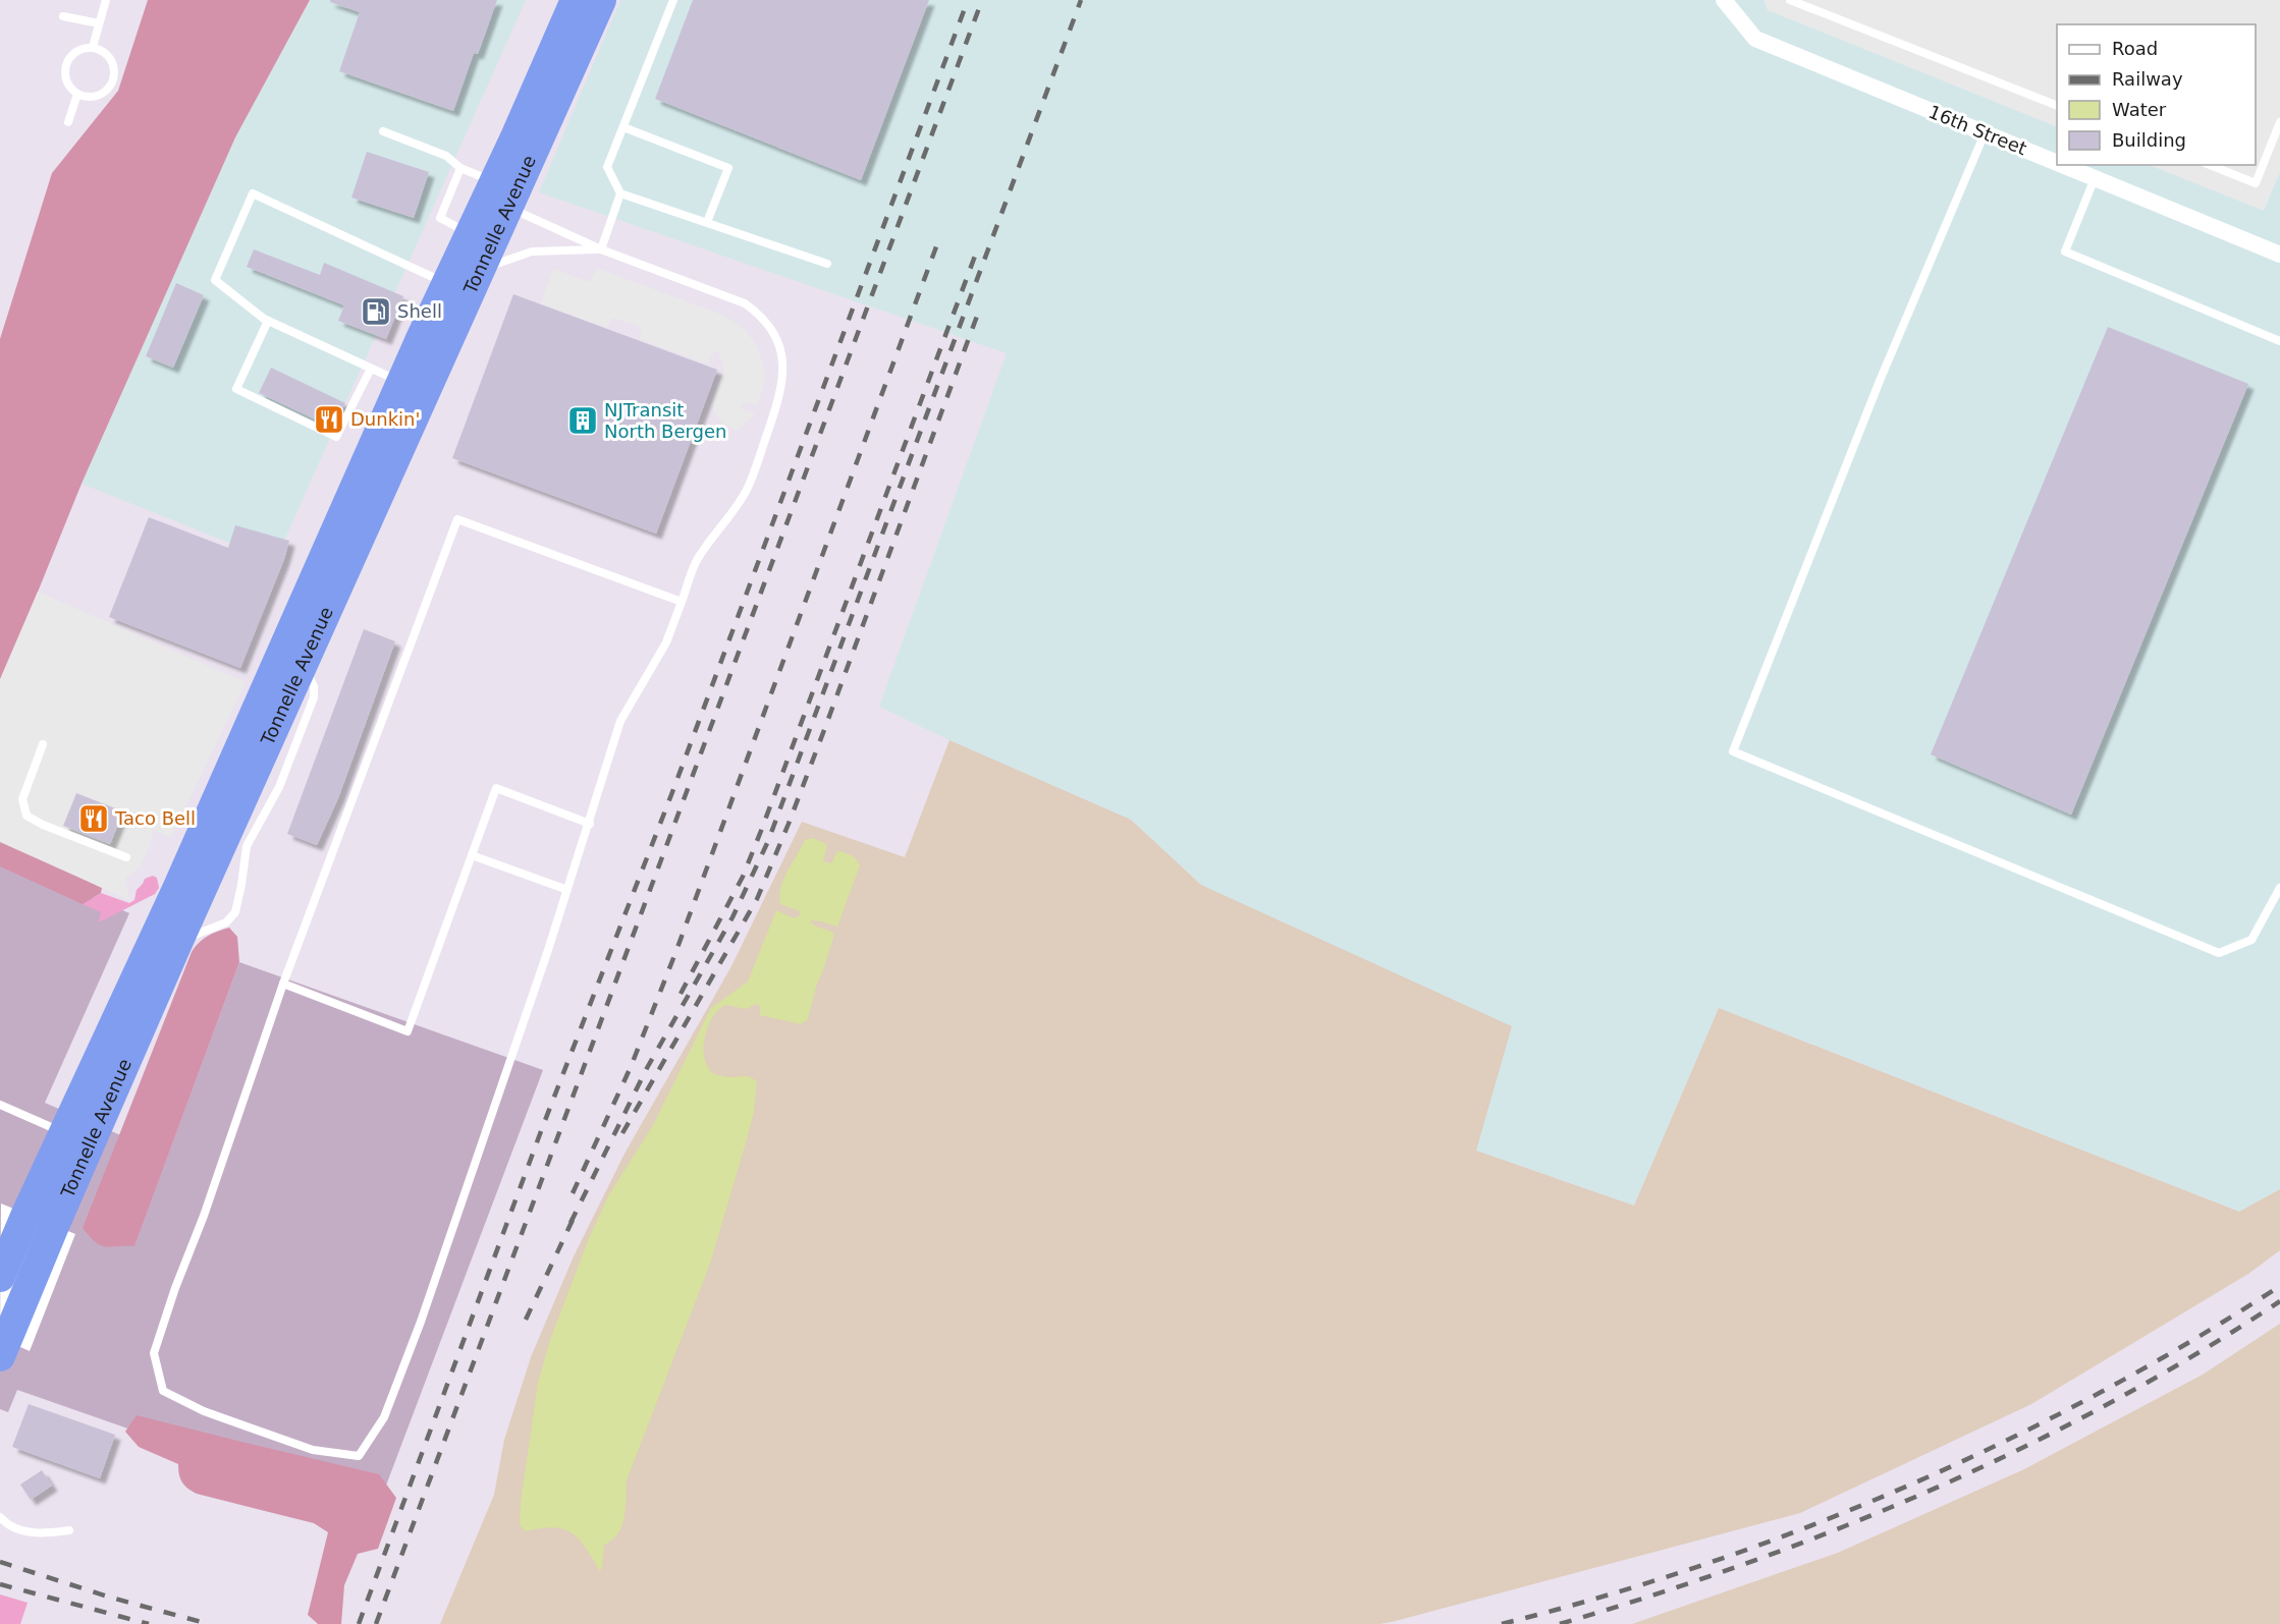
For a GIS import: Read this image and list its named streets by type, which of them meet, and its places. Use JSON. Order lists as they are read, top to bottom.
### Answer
{
  "streets": {
    "highway": ["Tonnelle Avenue"],
    "street": ["16th Street"]
  },
  "places": {
    "fuel station": ["Shell"],
    "restaurant": ["Dunkin'", "Taco Bell"],
    "building": ["NJTransit North Bergen"]
  },
  "legend": [
    "Road",
    "Railway",
    "Water",
    "Building"
  ]
}
